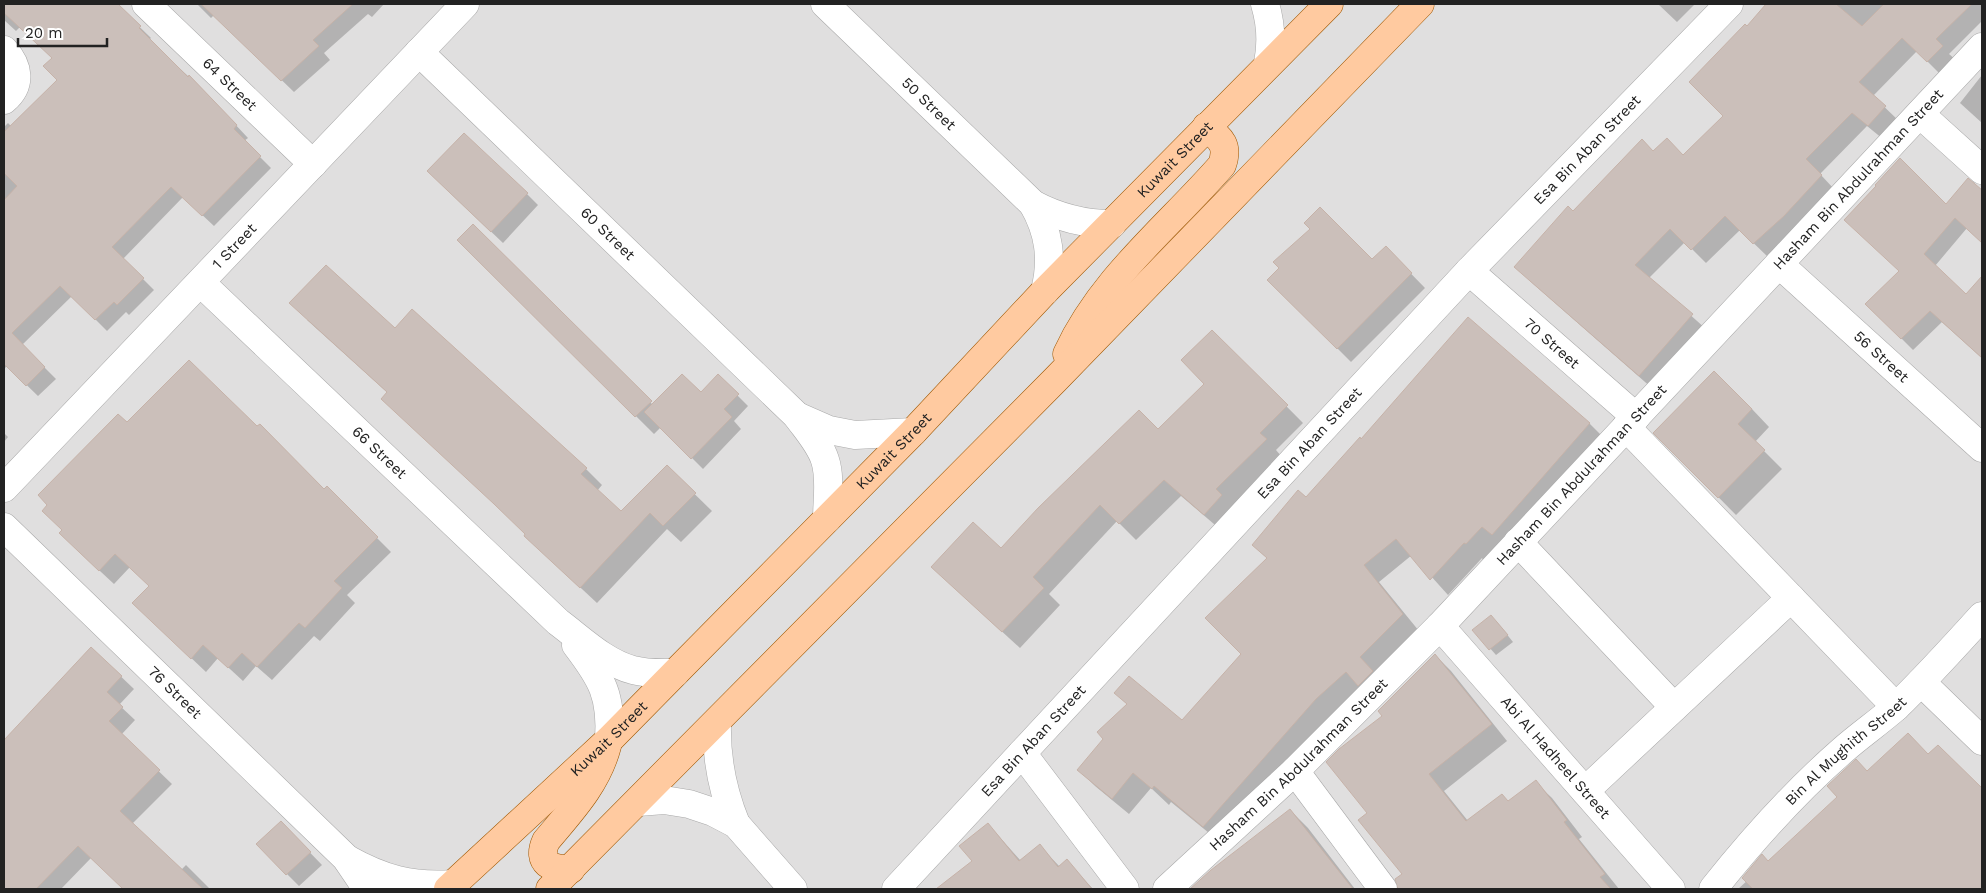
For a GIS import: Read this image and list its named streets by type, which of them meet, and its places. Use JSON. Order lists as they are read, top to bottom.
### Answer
{
  "streets": {
    "main road": ["Kuwait Street"],
    "street": [
      "64 Street",
      "50 Street",
      "Esa Bin Aban Street",
      "Hasham Bin Abdulrahman Street",
      "60 Street",
      "1 Street",
      "70 Street",
      "56 Street",
      "66 Street",
      "76 Street",
      "Bin Al Mughith Street",
      "Abi Al Hadheel Street"
    ]
  },
  "crossings": [
    ["64 Street", "1 Street"],
    ["50 Street", "Kuwait Street"],
    ["Esa Bin Aban Street", "70 Street"],
    ["Kuwait Street", "60 Street"],
    ["Kuwait Street", "66 Street"],
    ["Kuwait Street", "76 Street"],
    ["Hasham Bin Abdulrahman Street", "70 Street"],
    ["Hasham Bin Abdulrahman Street", "56 Street"],
    ["Hasham Bin Abdulrahman Street", "Abi Al Hadheel Street"],
    ["60 Street", "1 Street"],
    ["1 Street", "66 Street"],
    ["70 Street", "Bin Al Mughith Street"]
  ],
  "scale_bar": "20 m"
}
